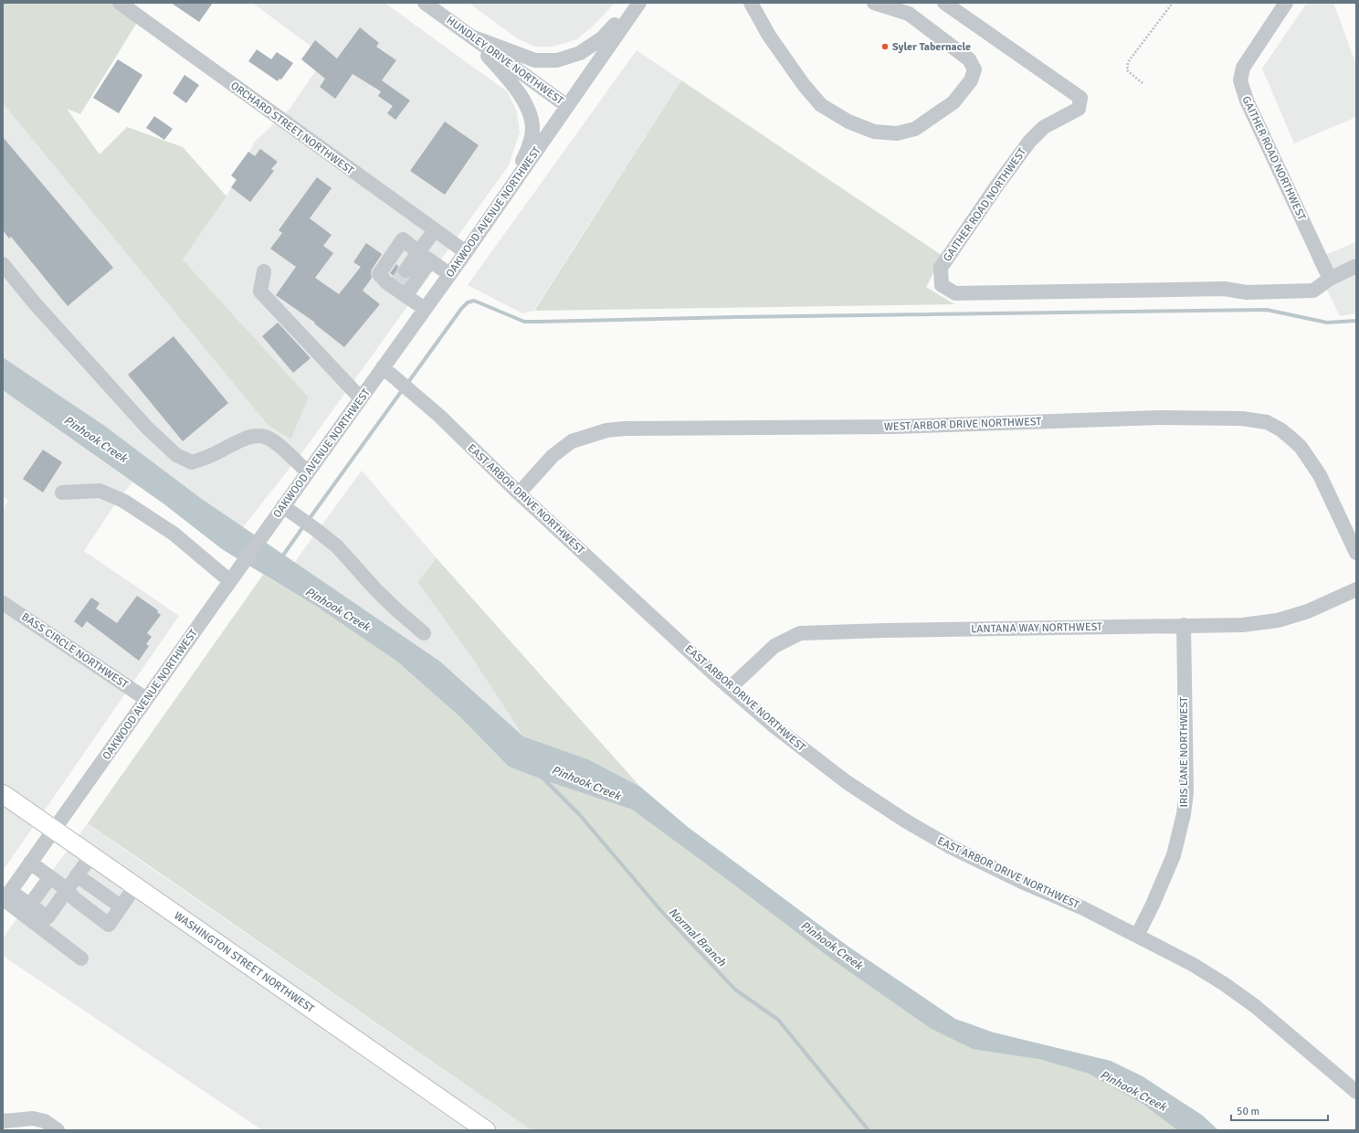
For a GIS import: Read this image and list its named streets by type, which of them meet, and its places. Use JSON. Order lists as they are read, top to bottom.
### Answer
{
  "streets": {
    "main road": ["WASHINGTON STREET NORTHWEST"],
    "street": [
      "HUNDLEY DRIVE NORTHWEST",
      "ORCHARD STREET NORTHWEST",
      "GAITHER ROAD NORTHWEST",
      "OAKWOOD AVENUE NORTHWEST",
      "WEST ARBOR DRIVE NORTHWEST",
      "EAST ARBOR DRIVE NORTHWEST",
      "LANTANA WAY NORTHWEST",
      "BASS CIRCLE NORTHWEST",
      "IRIS LANE NORTHWEST"
    ]
  },
  "crossings": [
    ["HUNDLEY DRIVE NORTHWEST", "OAKWOOD AVENUE NORTHWEST"],
    ["ORCHARD STREET NORTHWEST", "OAKWOOD AVENUE NORTHWEST"],
    ["OAKWOOD AVENUE NORTHWEST", "EAST ARBOR DRIVE NORTHWEST"],
    ["OAKWOOD AVENUE NORTHWEST", "BASS CIRCLE NORTHWEST"],
    ["OAKWOOD AVENUE NORTHWEST", "WASHINGTON STREET NORTHWEST"],
    ["WEST ARBOR DRIVE NORTHWEST", "EAST ARBOR DRIVE NORTHWEST"],
    ["EAST ARBOR DRIVE NORTHWEST", "LANTANA WAY NORTHWEST"],
    ["EAST ARBOR DRIVE NORTHWEST", "IRIS LANE NORTHWEST"],
    ["LANTANA WAY NORTHWEST", "IRIS LANE NORTHWEST"]
  ],
  "water": ["Pinhook Creek", "Normal Branch"],
  "places": ["Syler Tabernacle"],
  "scale_bar": "50 m"
}
